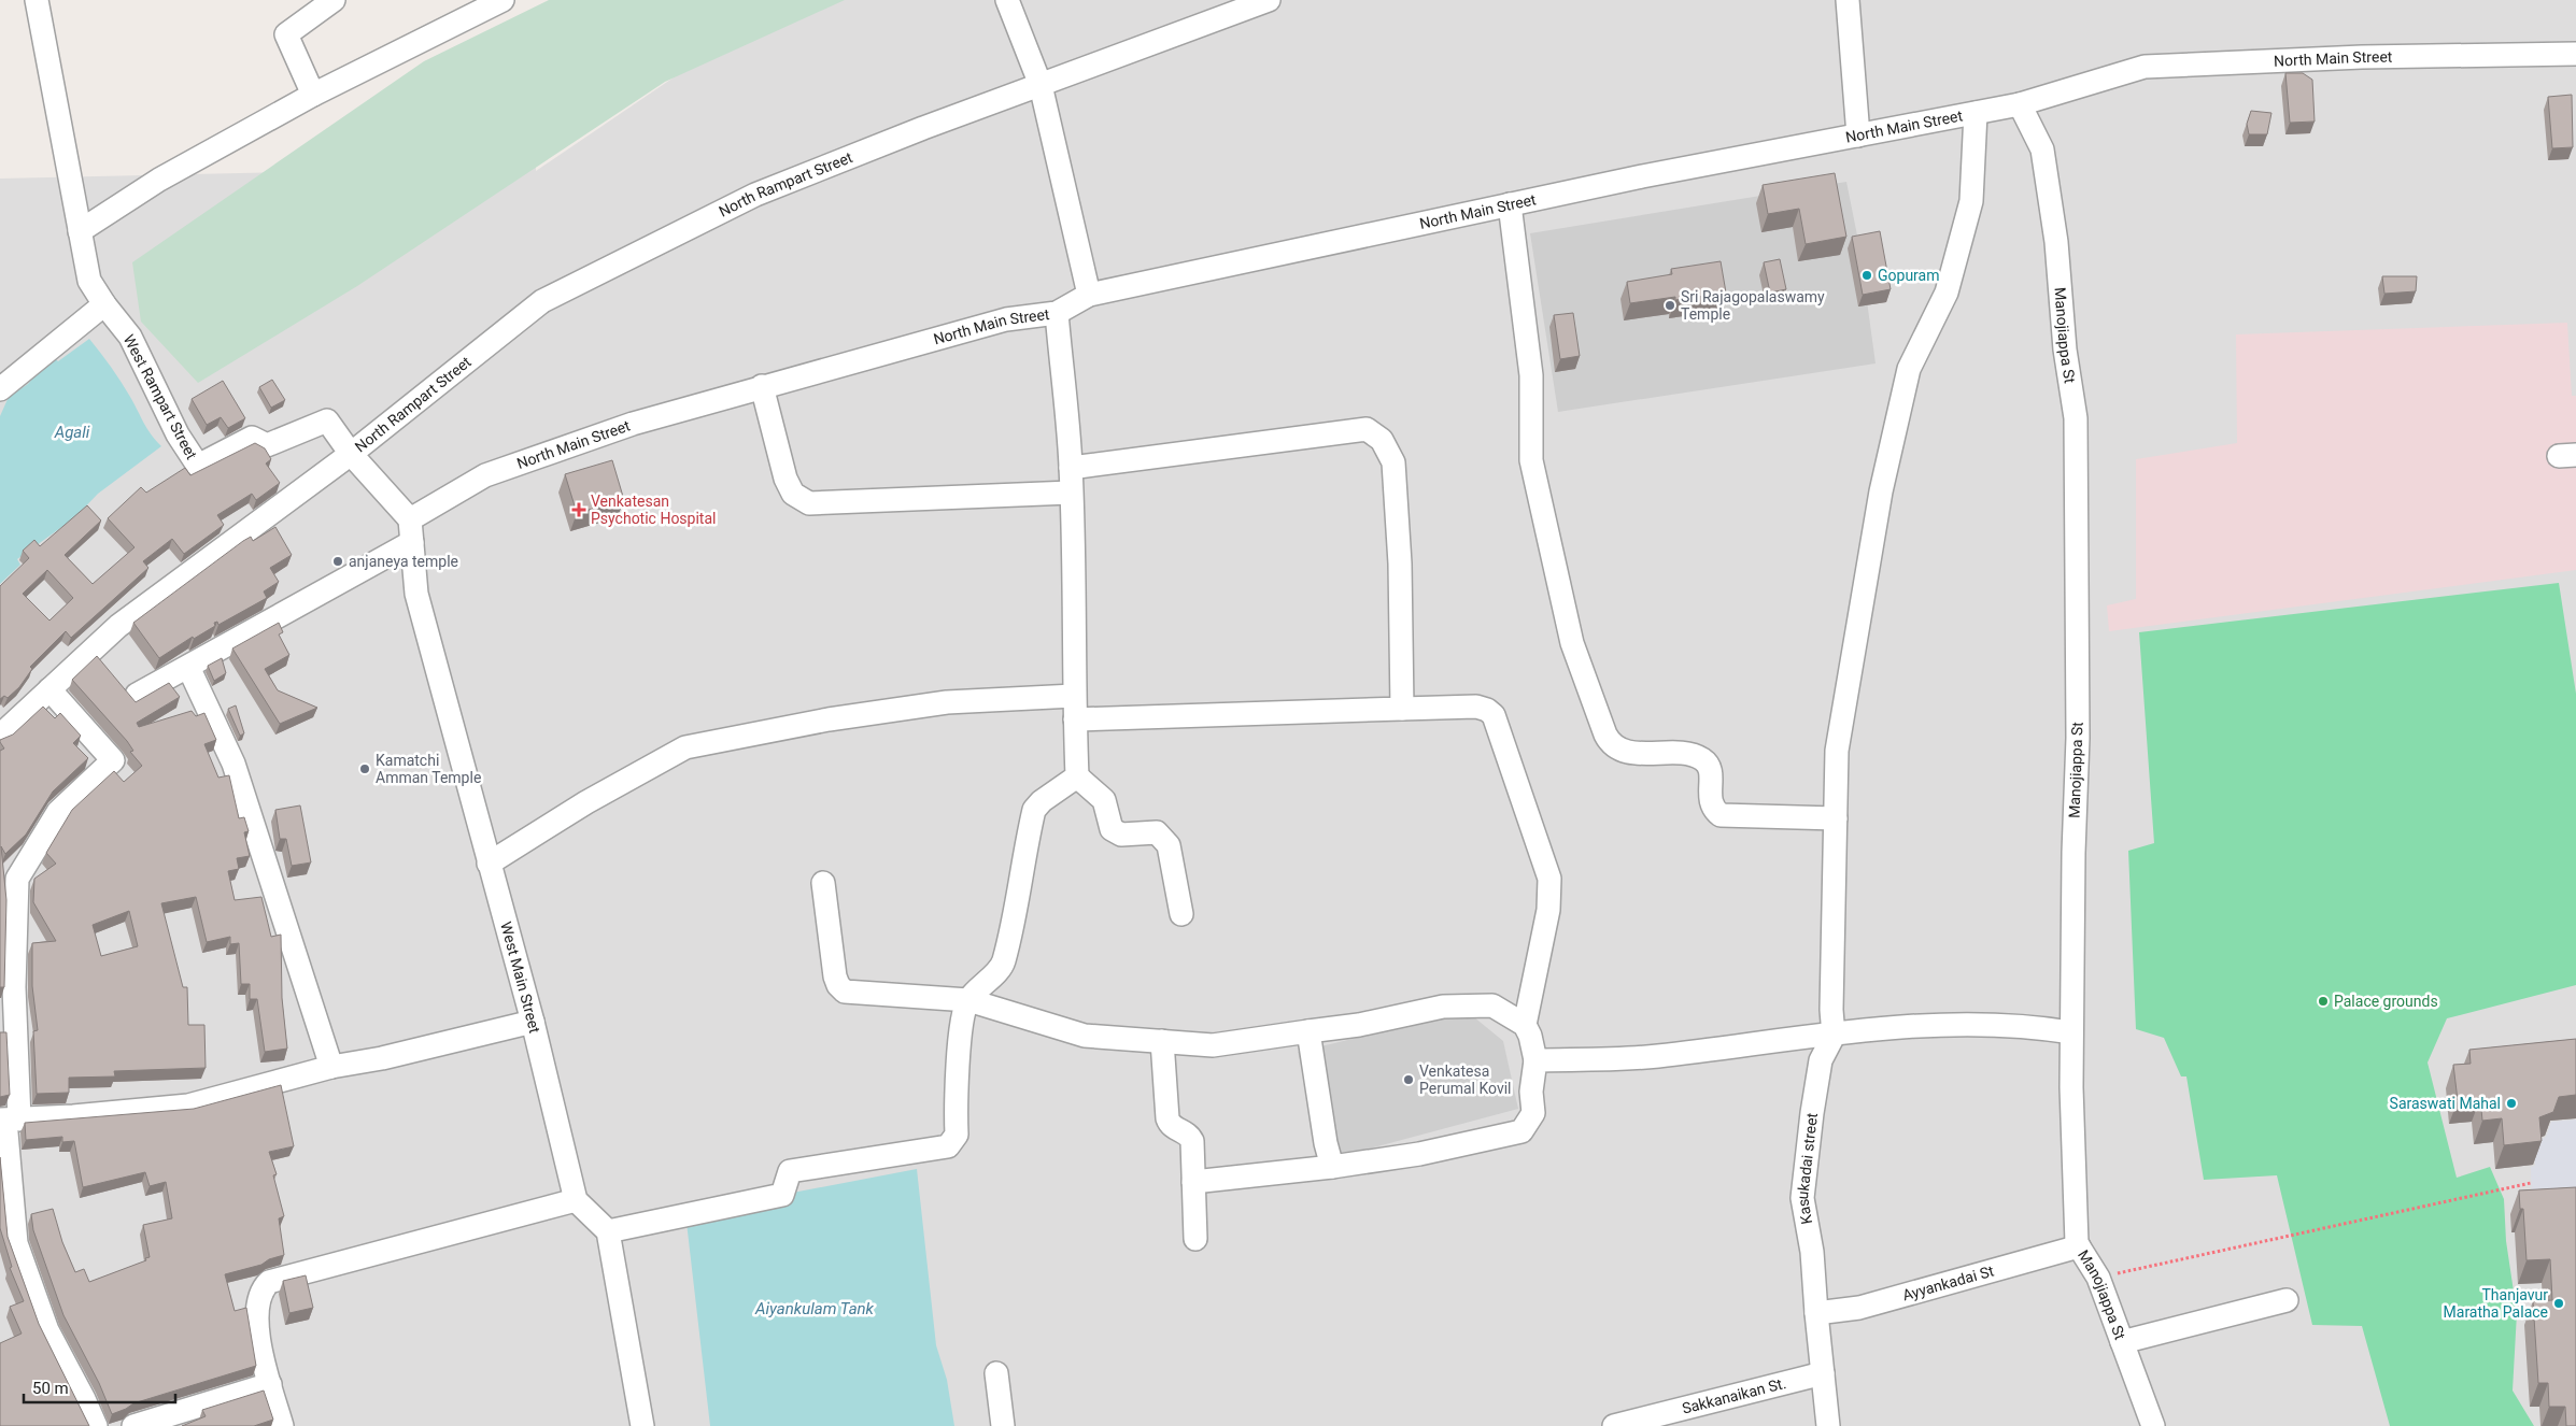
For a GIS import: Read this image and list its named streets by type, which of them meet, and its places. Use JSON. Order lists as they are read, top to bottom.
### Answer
{
  "streets": {
    "street": [
      "North Main Street",
      "North Rampart Street",
      "Manojiappa St",
      "West Rampart Street",
      "West Main Street",
      "Kasukadai street",
      "Ayyankadai St",
      "Sakkanaikan St."
    ]
  },
  "crossings": [
    ["North Main Street", "Manojiappa St"],
    ["North Main Street", "West Main Street"],
    ["North Rampart Street", "West Rampart Street"],
    ["Manojiappa St", "Ayyankadai St"],
    ["Kasukadai street", "Ayyankadai St"],
    ["Kasukadai street", "Sakkanaikan St."]
  ],
  "water": ["Agali", "Aiyankulam Tank"],
  "places": {
    "other": [
      "Gopuram",
      "Sri Rajagopalaswamy Temple",
      "anjaneya temple",
      "Kamatchi Amman Temple",
      "Palace grounds",
      "Venkatesa Perumal Kovil",
      "Saraswati Mahal",
      "Thanjavur Maratha Palace"
    ],
    "health": ["Venkatesan Psychotic Hospital"]
  },
  "scale_bar": "50 m"
}
